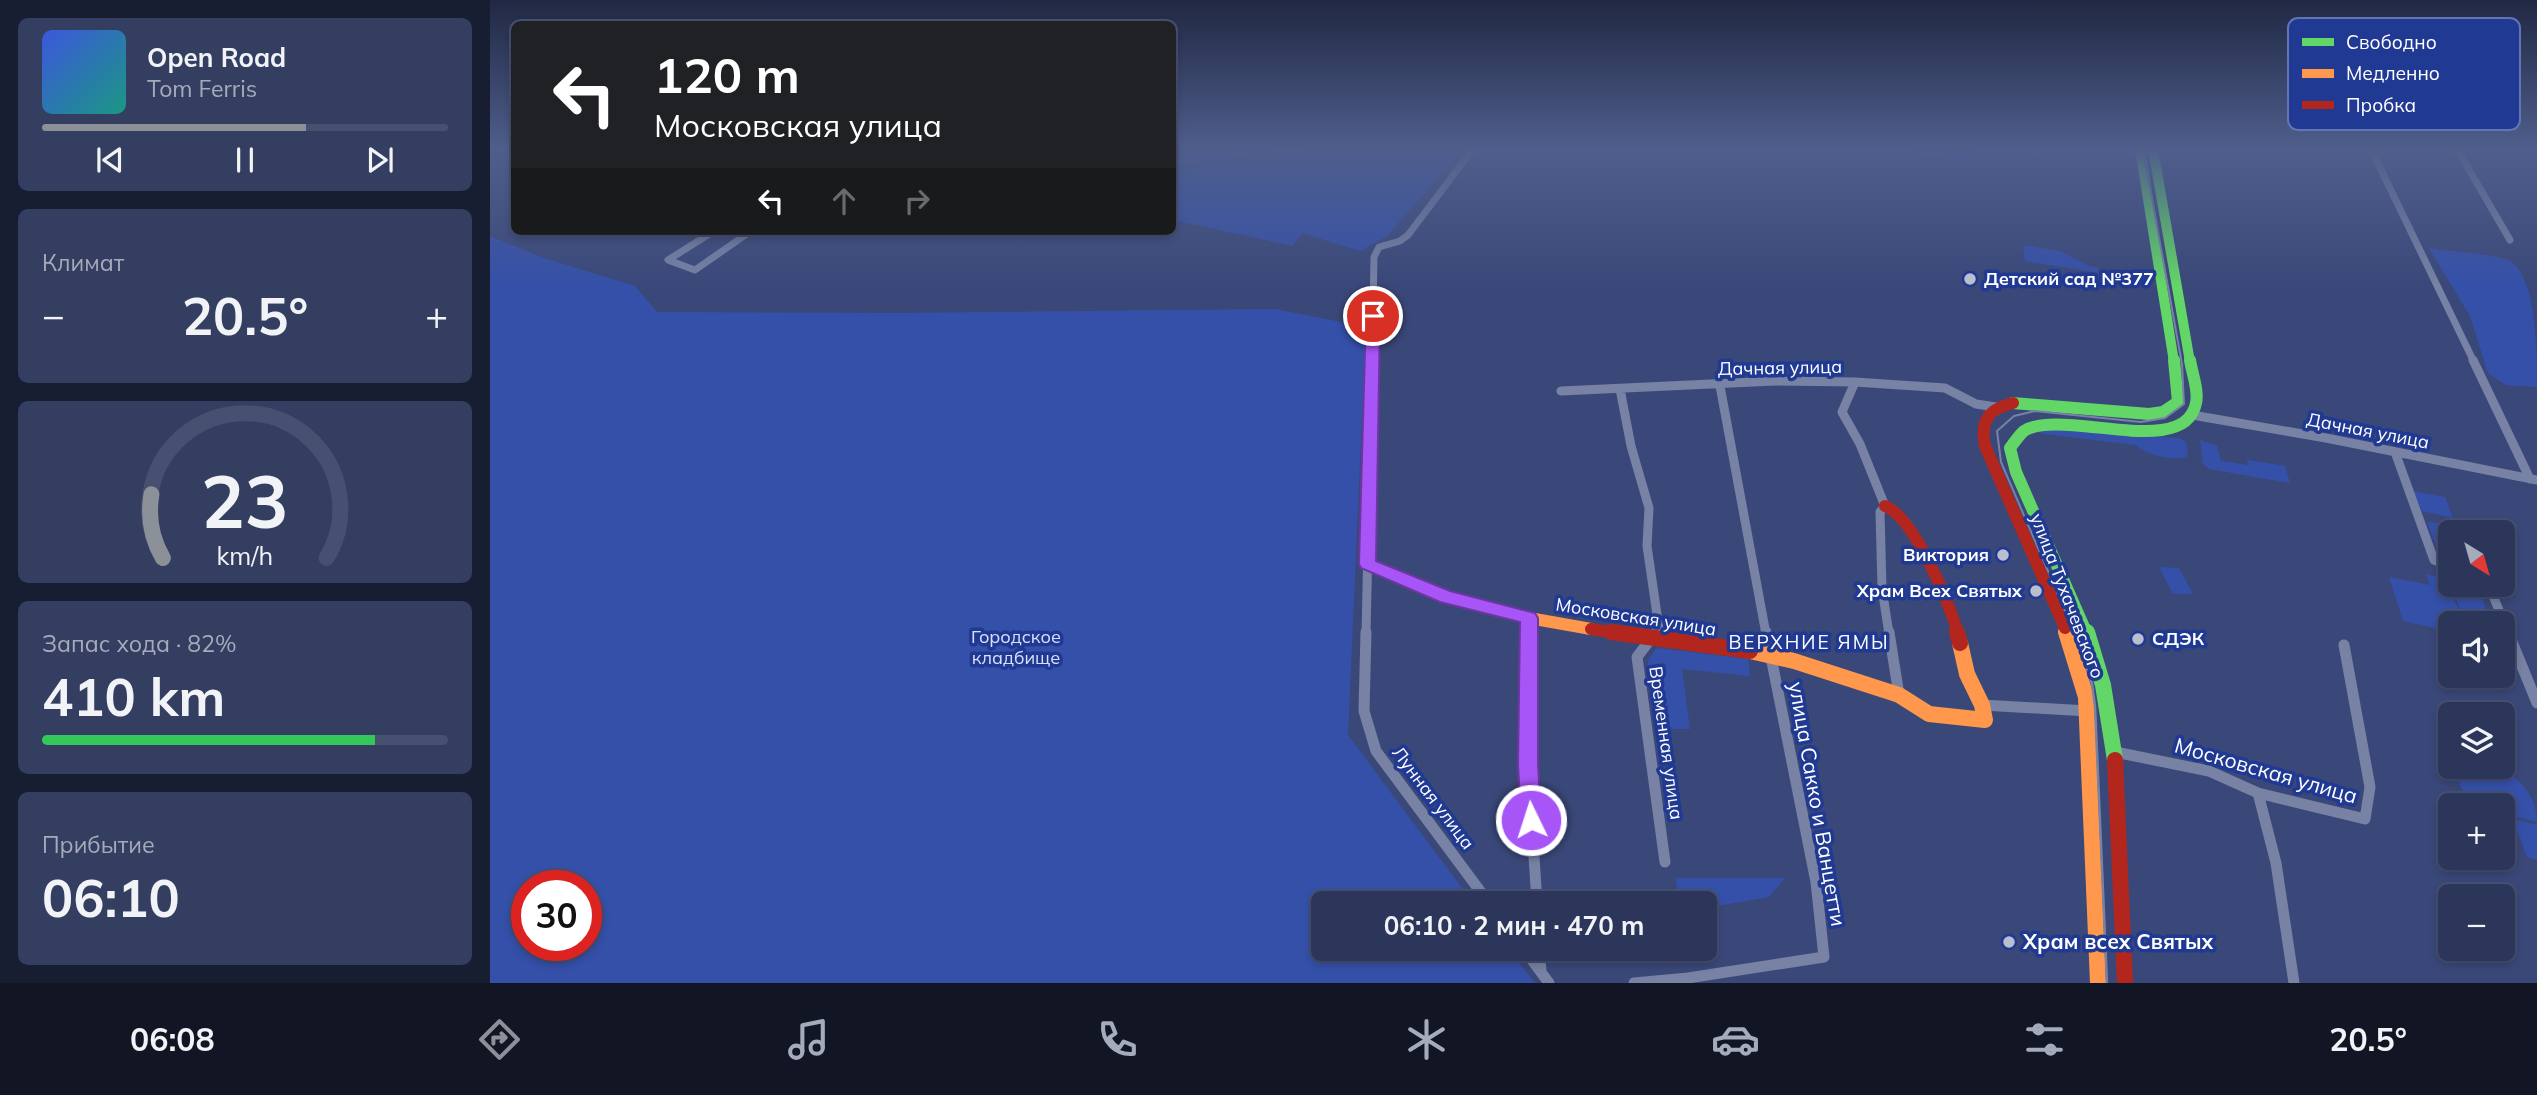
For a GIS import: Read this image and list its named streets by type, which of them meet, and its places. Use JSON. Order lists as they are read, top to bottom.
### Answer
{
  "streets": {
    "main road": ["улица Тухачевского", "Московская улица"],
    "street": [
      "Дачная улица",
      "Временная улица",
      "Лунная улица",
      "улица Сакко и Ванцетти"
    ]
  },
  "crossings": [
    ["Дачная улица", "улица Тухачевского"],
    ["Дачная улица", "Временная улица"],
    ["Дачная улица", "улица Сакко и Ванцетти"],
    ["улица Тухачевского", "Московская улица"],
    ["Московская улица", "Временная улица"],
    ["Московская улица", "Лунная улица"],
    ["Московская улица", "улица Сакко и Ванцетти"]
  ],
  "districts": ["ВЕРХНИЕ ЯМЫ"],
  "parks": ["Городское кладбище"],
  "places": [
    "Детский сад №377",
    "Виктория",
    "Храм Всех Святых",
    "СДЭК",
    "Храм всех Святых"
  ],
  "legend": ["Свободно", "Медленно", "Пробка"],
  "north": "bottom right",
  "page": {
    "turn": ["120 m", "Московская улица"],
    "song": ["Open Road", "Tom Ferris"],
    "tile": [
      "Климат",
      ["Запас хода · 82%", "410 km"],
      ["Прибытие", "06:10"]
    ],
    "heat": ["−", "20.5°", "+"],
    "map_buttons": ["+", "−"],
    "limit": "30",
    "trip": "06:10 · 2 мин · 470 m",
    "tabs": ["06:08", "20.5°"],
    "gauge": ["23", "km/h"]
  }
}
